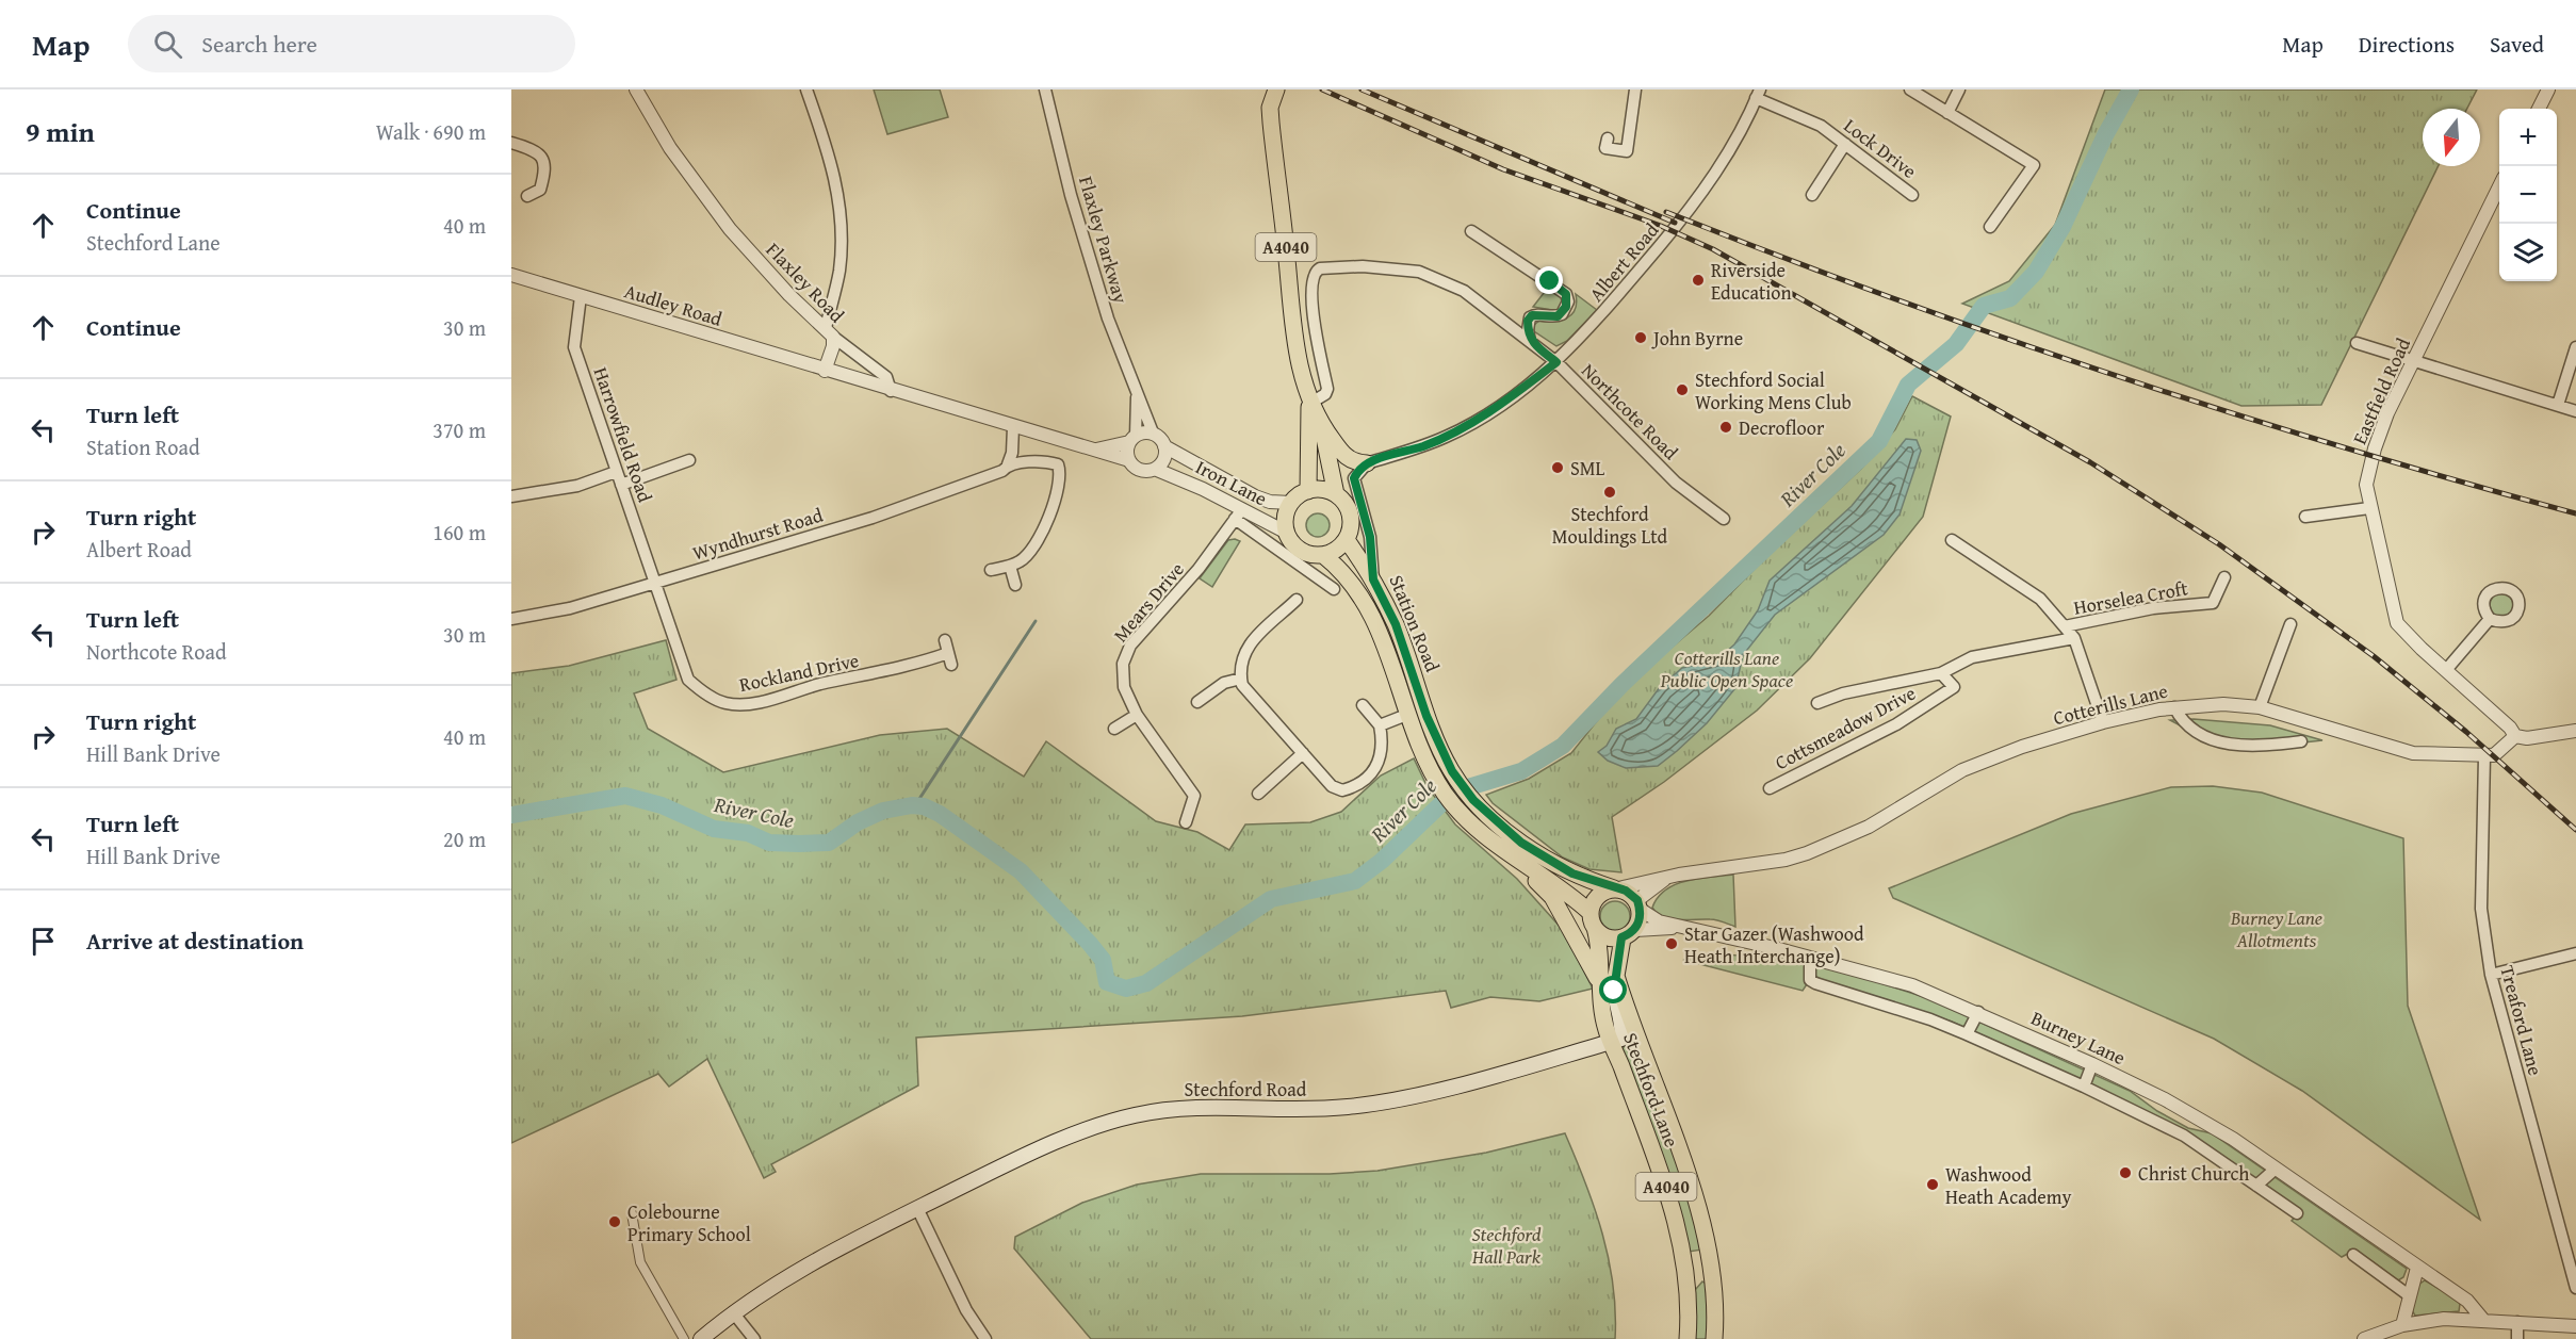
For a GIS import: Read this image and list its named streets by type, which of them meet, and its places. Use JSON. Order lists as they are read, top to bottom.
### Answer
{
  "streets": {
    "main road": [
      "A4040",
      "Station Road",
      "Stechford Road",
      "Stechford Lane"
    ],
    "street": [
      "Lock Drive",
      "Flaxley Parkway",
      "Albert Road",
      "Flaxley Road",
      "Audley Road",
      "Eastfield Road",
      "Northcote Road",
      "Harrowfield Road",
      "Iron Lane",
      "Wyndhurst Road",
      "Horselea Croft",
      "Mears Drive",
      "Rockland Drive",
      "Cotterills Lane",
      "Cottsmeadow Drive",
      "Treaford Lane",
      "Burney Lane"
    ]
  },
  "crossings": [
    ["Lock Drive", "Albert Road"],
    ["Flaxley Parkway", "Iron Lane"],
    ["A4040", "Albert Road"],
    ["A4040", "Northcote Road"],
    ["A4040", "Iron Lane"],
    ["A4040", "Station Road"],
    ["Albert Road", "Northcote Road"],
    ["Albert Road", "Station Road"],
    ["Flaxley Road", "Audley Road"],
    ["Audley Road", "Harrowfield Road"],
    ["Harrowfield Road", "Wyndhurst Road"],
    ["Harrowfield Road", "Rockland Drive"],
    ["Iron Lane", "Mears Drive"],
    ["Wyndhurst Road", "Rockland Drive"],
    ["Station Road", "Cotterills Lane"],
    ["Station Road", "Burney Lane"],
    ["Station Road", "Stechford Lane"],
    ["Cotterills Lane", "Treaford Lane"],
    ["Cotterills Lane", "Burney Lane"],
    ["Cotterills Lane", "Stechford Lane"],
    ["Burney Lane", "Stechford Lane"],
    ["Stechford Road", "Stechford Lane"]
  ],
  "water": ["River Cole"],
  "parks": ["Cotterills Lane Public Open Space", "Burney Lane Allotments", "Stechford Hall Park"],
  "places": [
    "Riverside Education",
    "John Byrne",
    "Stechford Social Working Mens Club",
    "Decrofloor",
    "SML",
    "Stechford Mouldings Ltd",
    "Star Gazer (Washwood Heath Interchange)",
    "Christ Church",
    "Washwood Heath Academy",
    "Colebourne Primary School"
  ],
  "north": "bottom",
  "page": {
    "header": "Map",
    "search": "Search here",
    "nav": ["Map", "Directions", "Saved"],
    "heading": ["9 min", "Walk · 690 m"],
    "map_buttons": ["+", "−"],
    "list": [
      ["Continue", "Stechford Lane", "40 m"],
      ["Continue", "30 m"],
      ["Turn left", "Station Road", "370 m"],
      ["Turn right", "Albert Road", "160 m"],
      ["Turn left", "Northcote Road", "30 m"],
      ["Turn right", "Hill Bank Drive", "40 m"],
      ["Turn left", "Hill Bank Drive", "20 m"],
      "Arrive at destination"
    ]
  }
}
